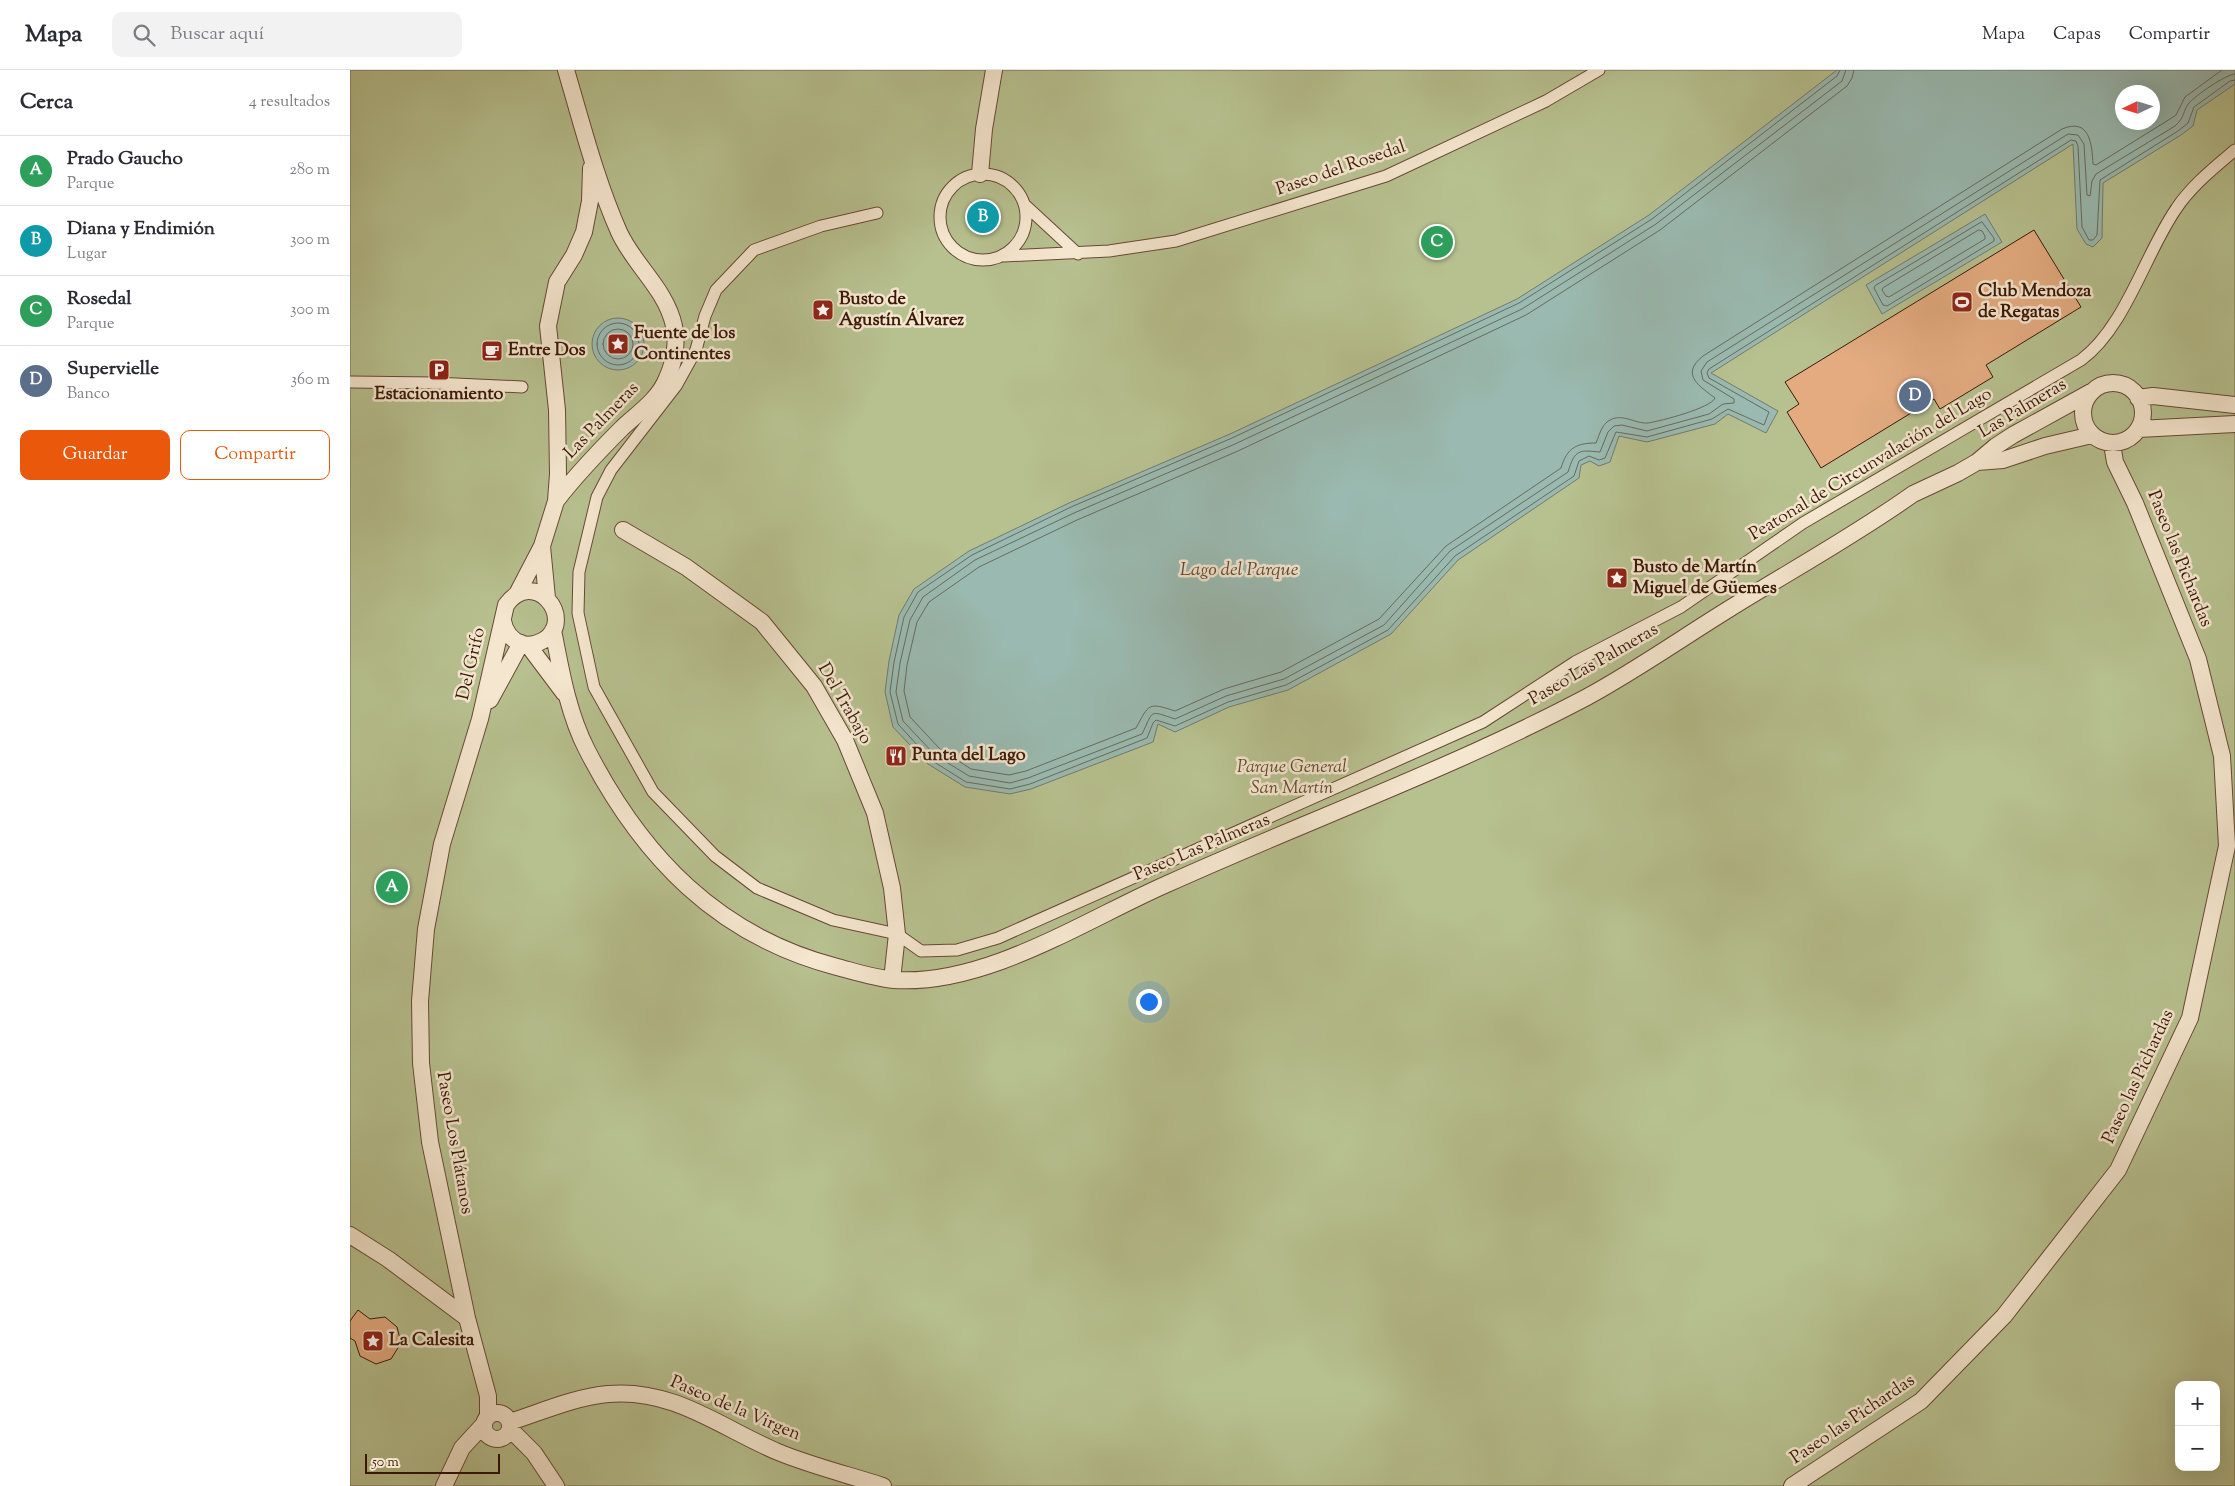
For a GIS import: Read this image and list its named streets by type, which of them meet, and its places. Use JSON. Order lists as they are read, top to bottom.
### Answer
{
  "streets": {
    "street": [
      "Paseo del Rosedal",
      "Las Palmeras",
      "Peatonal de Circunvalación del Lago",
      "Paseo las Pichardas",
      "Del Grifo",
      "Paseo Las Palmeras",
      "Del Trabajo",
      "Paseo Los Plátanos",
      "Paseo de la Virgen"
    ]
  },
  "crossings": [
    ["Las Palmeras", "Paseo las Pichardas"],
    ["Las Palmeras", "Del Grifo"],
    ["Las Palmeras", "Paseo Las Palmeras"],
    ["Peatonal de Circunvalación del Lago", "Del Trabajo"],
    ["Del Grifo", "Paseo Los Plátanos"],
    ["Paseo Las Palmeras", "Del Trabajo"],
    ["Paseo Los Plátanos", "Paseo de la Virgen"]
  ],
  "water": ["Lago del Parque"],
  "parks": ["Parque General San Martín"],
  "places": {
    "sports": ["Club Mendoza de Regatas"],
    "place": [
      "Busto de Agustín Álvarez",
      "Fuente de los Continentes",
      "Busto de Martín Miguel de Güemes",
      "La Calesita"
    ],
    "cafe": ["Entre Dos"],
    "parking": ["Estacionamiento"],
    "restaurant": ["Punta del Lago"]
  },
  "scale_bar": "50 m",
  "north": "left",
  "page": {
    "header": "Mapa",
    "search": "Buscar aquí",
    "nav": ["Mapa", "Capas", "Compartir"],
    "heading": ["Cerca", "4 resultados"],
    "list": [
      {
        "mark": "A",
        "name": "Prado Gaucho",
        "note": "Parque",
        "value": "280 m"
      },
      {
        "mark": "B",
        "name": "Diana y Endimión",
        "note": "Lugar",
        "value": "300 m"
      },
      {
        "mark": "C",
        "name": "Rosedal",
        "note": "Parque",
        "value": "300 m"
      },
      {
        "mark": "D",
        "name": "Supervielle",
        "note": "Banco",
        "value": "360 m"
      }
    ],
    "pins": [
      "B",
      "C",
      "D",
      "A"
    ],
    "buttons": ["Guardar", "Compartir"],
    "map_buttons": ["+", "−"],
    "scale": "50 m"
  }
}
